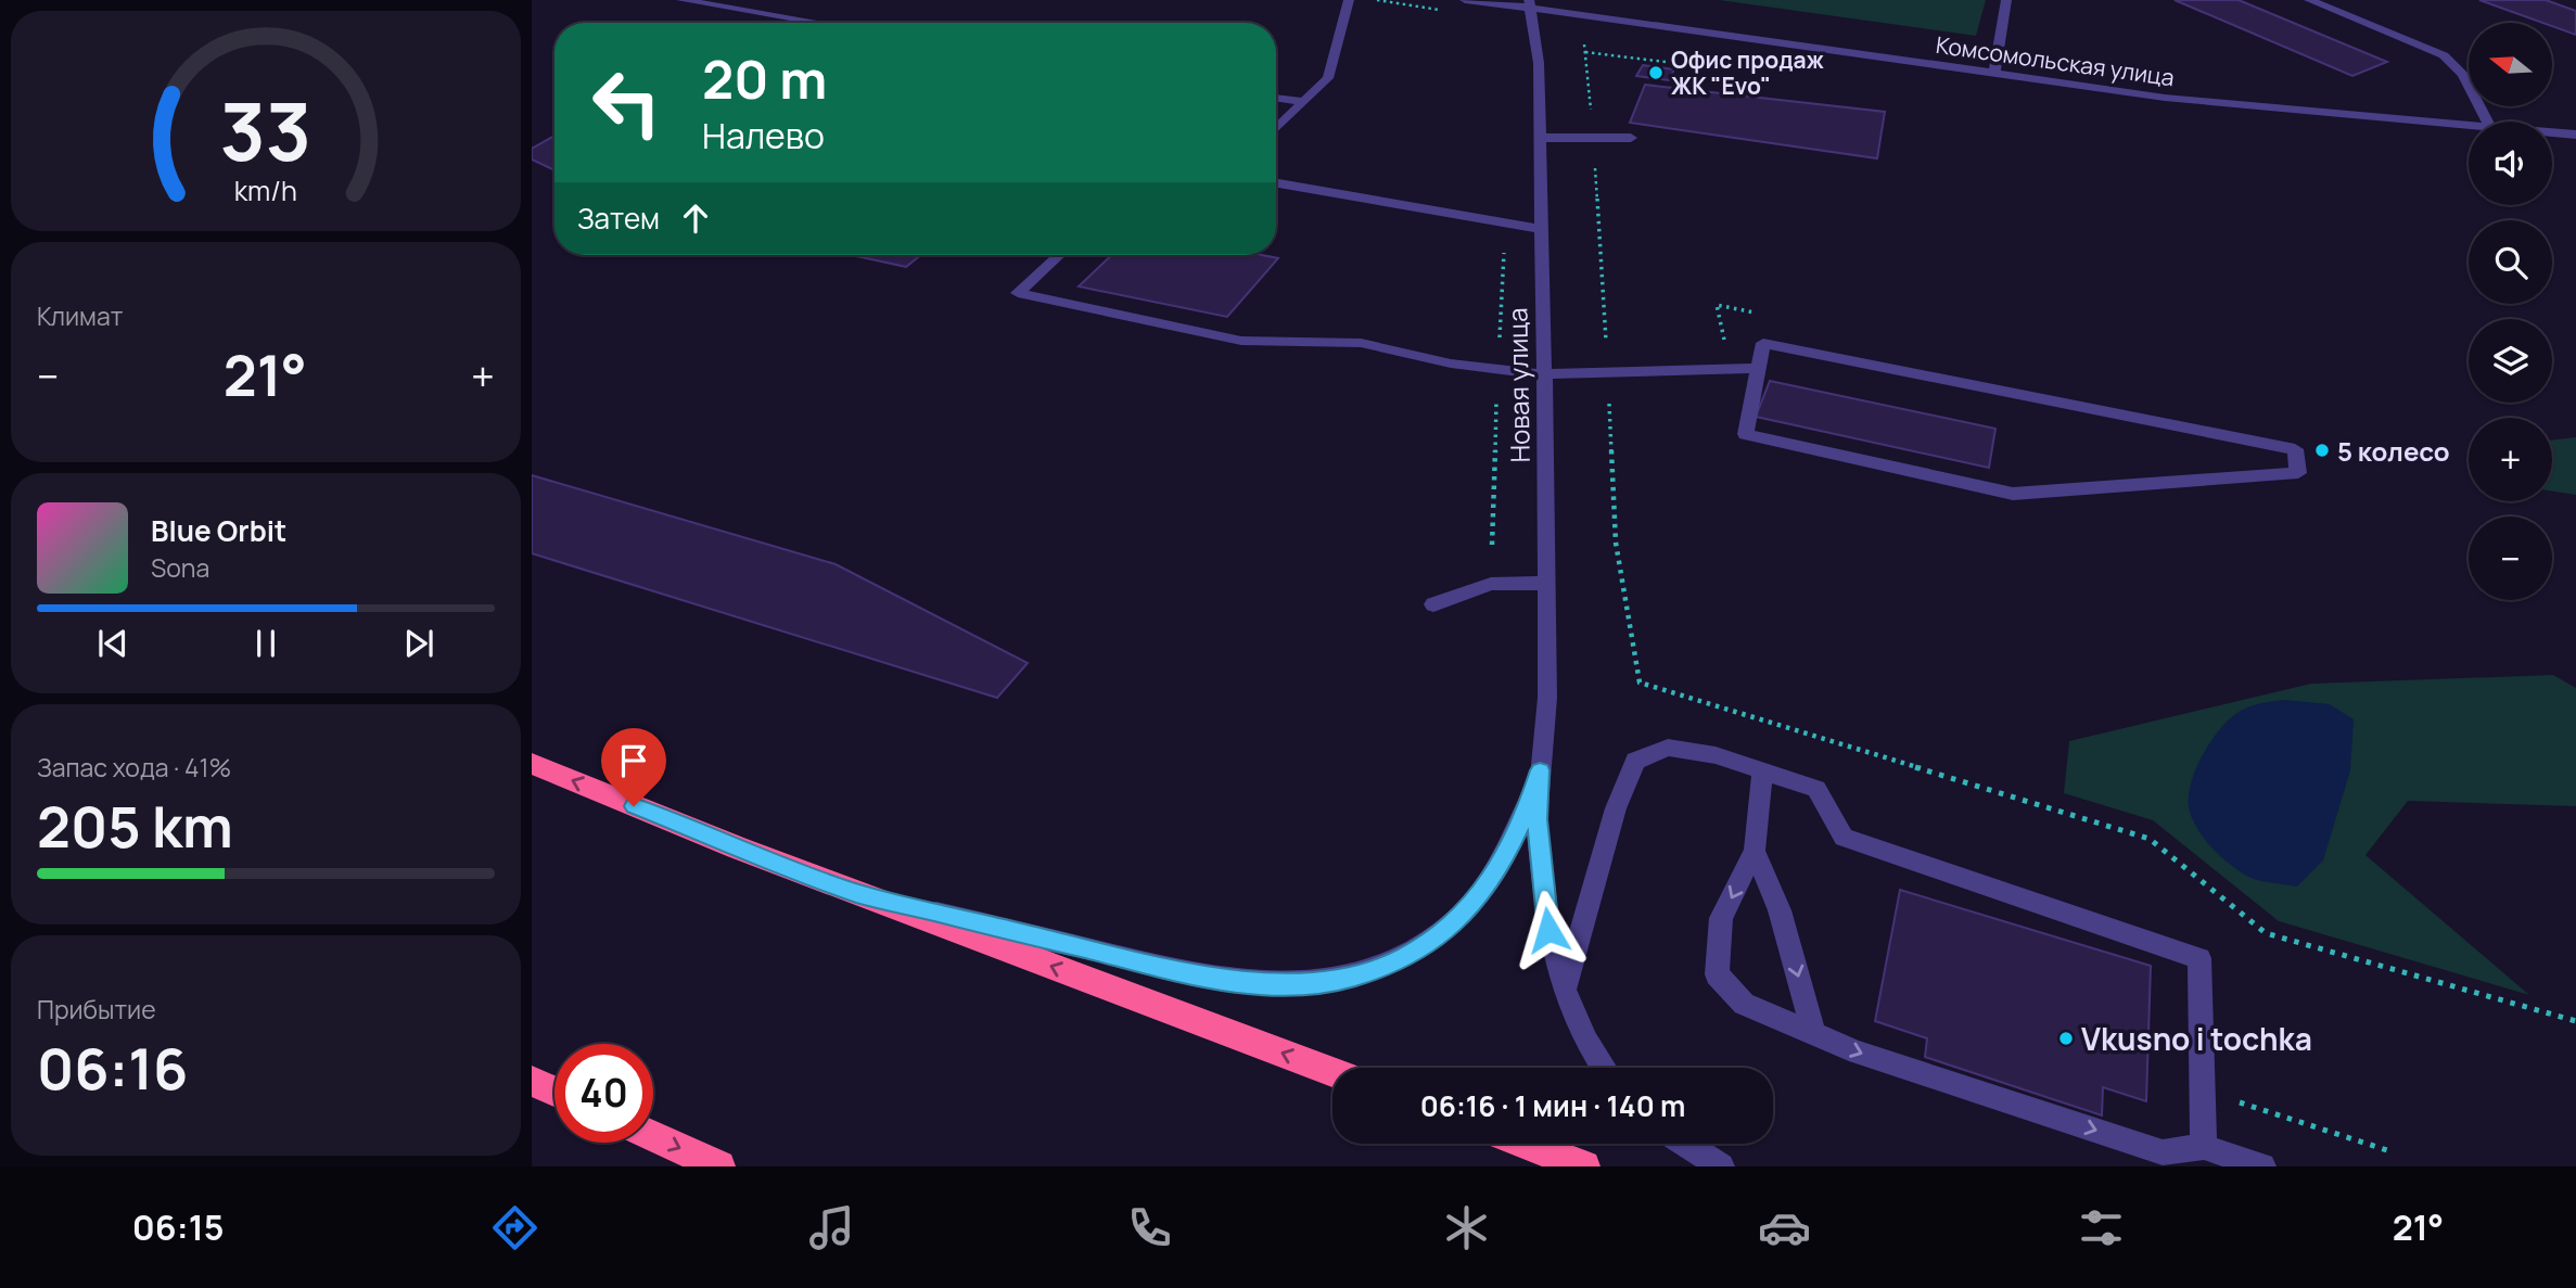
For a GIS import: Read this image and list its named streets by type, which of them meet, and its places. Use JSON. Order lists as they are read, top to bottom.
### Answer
{
  "streets": {
    "street": ["Комсомольская улица", "Новая улица"]
  },
  "crossings": [
    ["Комсомольская улица", "Новая улица"]
  ],
  "places": ["Офис продаж ЖК \"Evo\"", "5 колесо", "Vkusno i tochka"],
  "north": "left",
  "page": {
    "map_buttons": ["+", "−"],
    "turn": ["20 m", "Налево"],
    "then": "Затем",
    "tile": [
      "Климат",
      ["Запас хода · 41%", "205 km"],
      ["Прибытие", "06:16"]
    ],
    "heat": ["−", "21°", "+"],
    "song": ["Blue Orbit", "Sona"],
    "limit": "40",
    "trip": "06:16 · 1 мин · 140 m",
    "tabs": ["06:15", "21°"],
    "gauge": ["33", "km/h"]
  }
}
